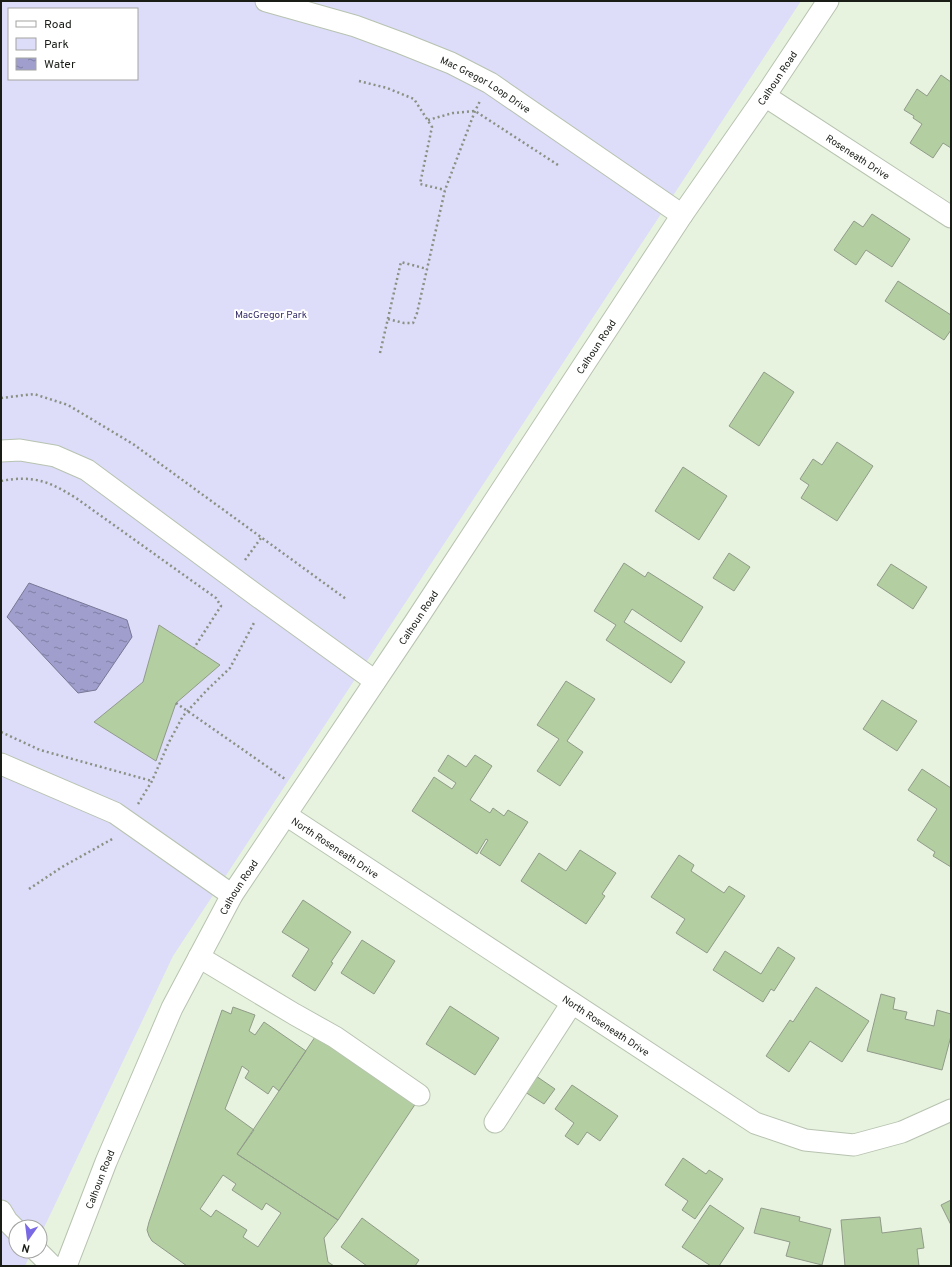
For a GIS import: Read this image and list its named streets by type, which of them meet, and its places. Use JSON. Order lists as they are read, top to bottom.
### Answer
{
  "streets": {
    "street": [
      "Calhoun Road",
      "Mac Gregor Loop Drive",
      "Roseneath Drive",
      "North Roseneath Drive"
    ]
  },
  "crossings": [
    ["Calhoun Road", "Mac Gregor Loop Drive"],
    ["Calhoun Road", "Roseneath Drive"],
    ["Calhoun Road", "North Roseneath Drive"]
  ],
  "parks": ["MacGregor Park"],
  "legend": ["Road", "Park", "Water"],
  "north": "bottom"
}
